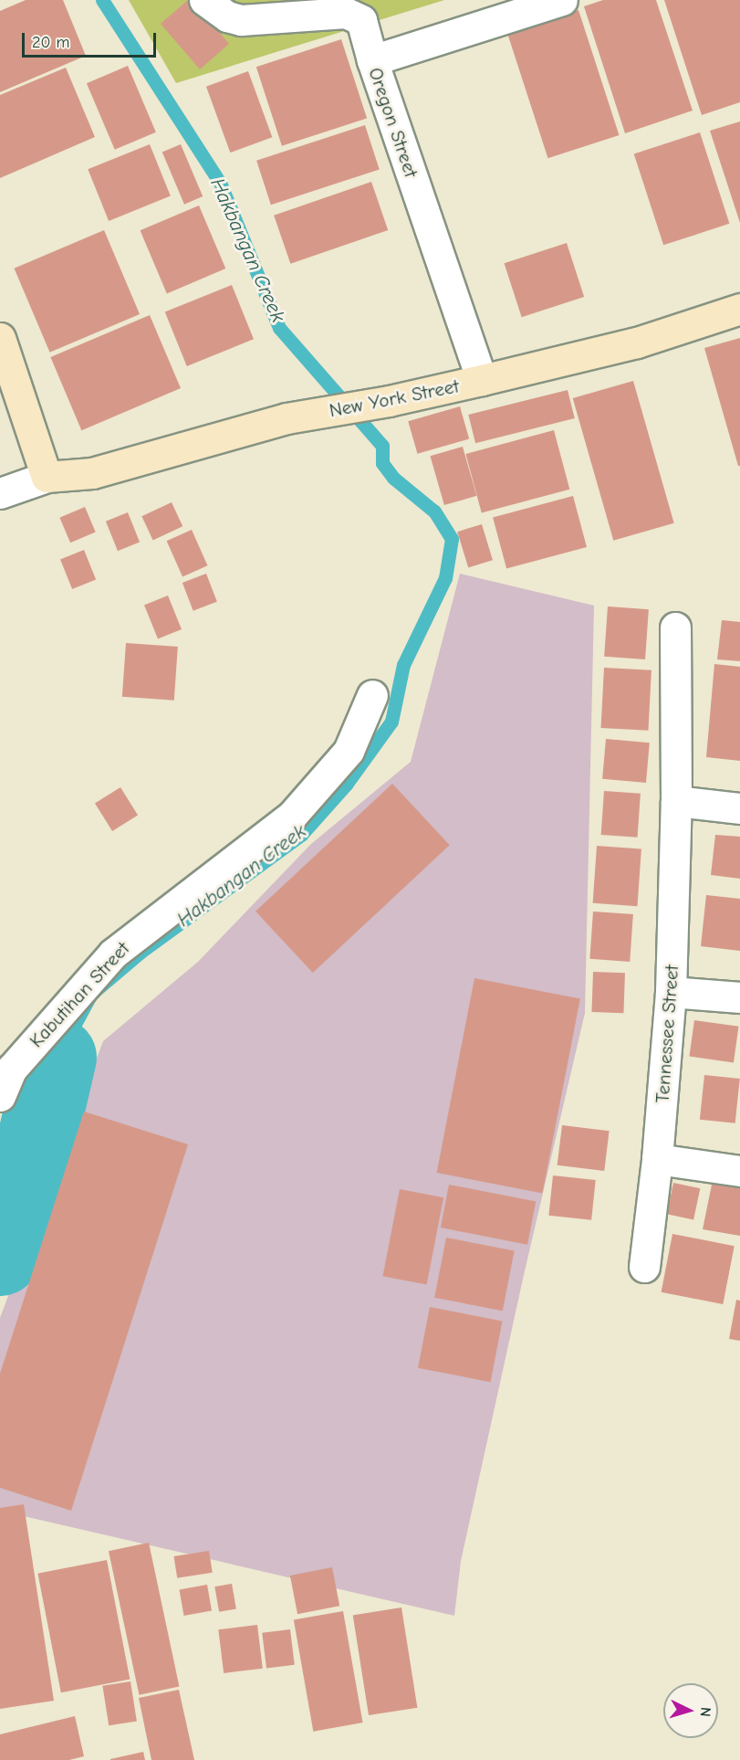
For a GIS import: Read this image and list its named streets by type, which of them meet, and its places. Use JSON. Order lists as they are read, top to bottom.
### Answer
{
  "streets": {
    "street": [
      "Oregon Street",
      "New York Street",
      "Kabutihan Street",
      "Tennessee Street"
    ]
  },
  "crossings": [
    ["Oregon Street", "New York Street"]
  ],
  "water": ["Hakbangan Creek"],
  "scale_bar": "20 m",
  "north": "right"
}
